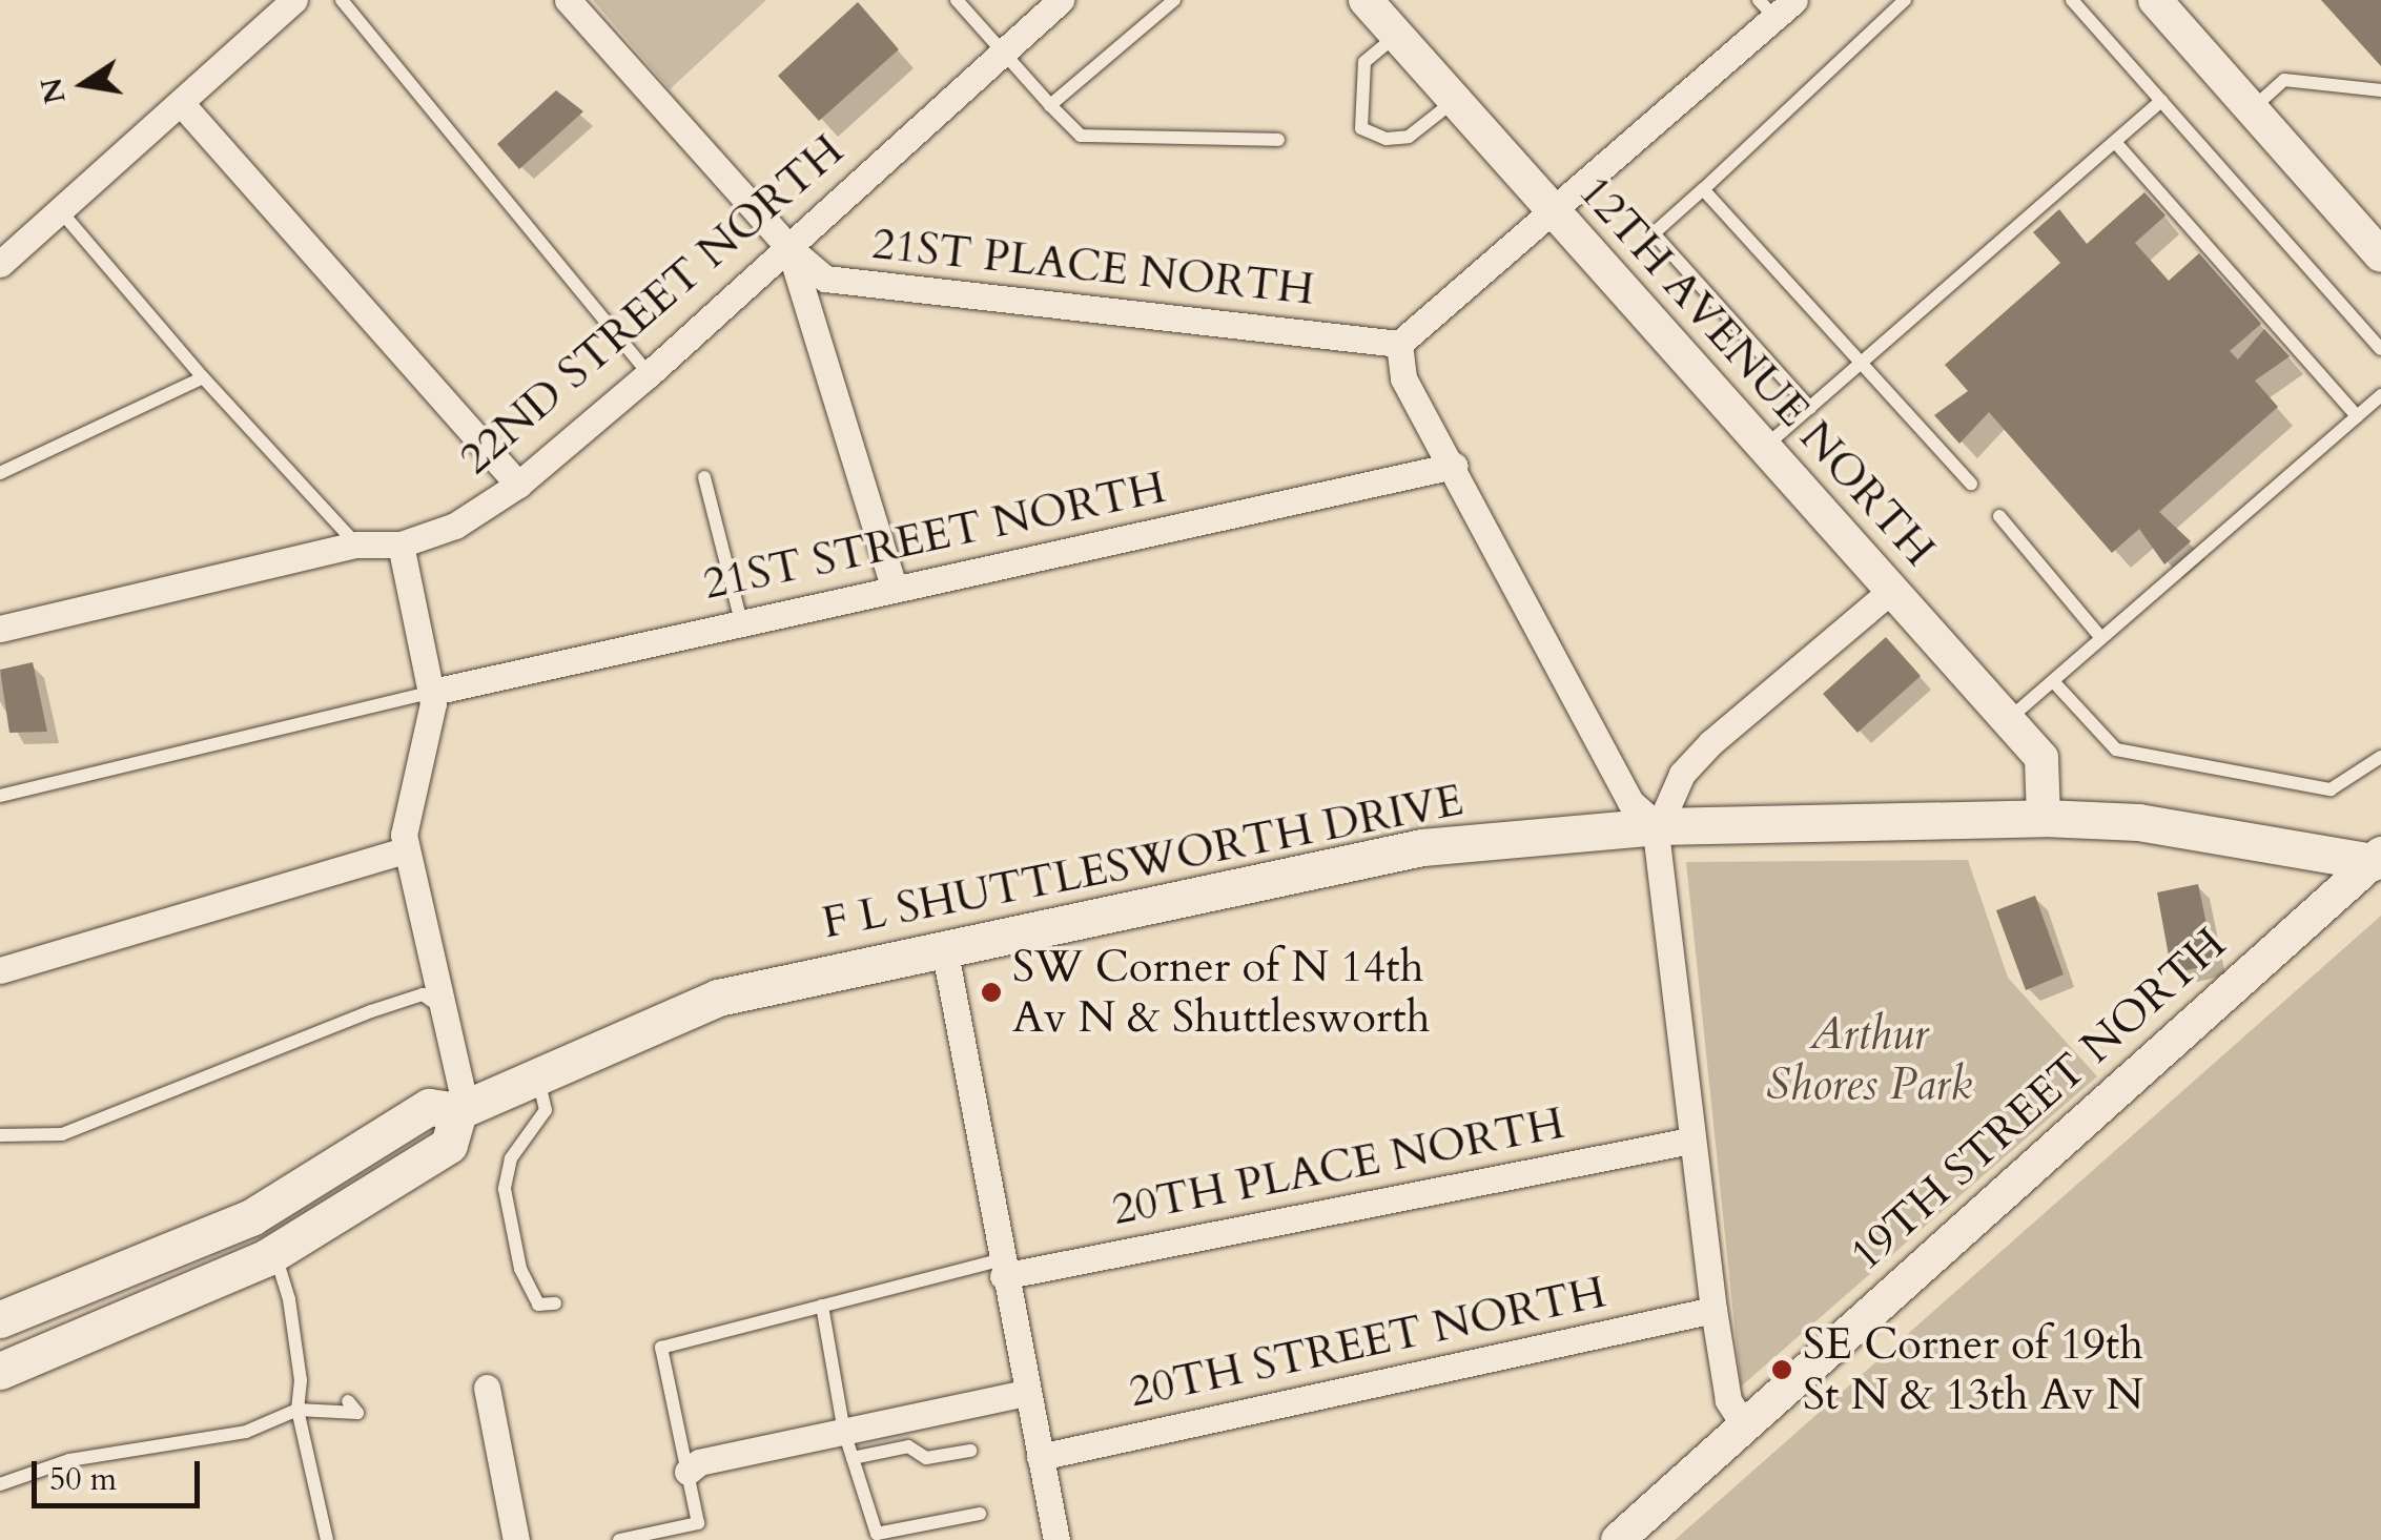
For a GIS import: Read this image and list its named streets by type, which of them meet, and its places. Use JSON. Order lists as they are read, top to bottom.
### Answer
{
  "streets": {
    "main road": ["F L SHUTTLESWORTH DRIVE"],
    "street": [
      "21ST PLACE NORTH",
      "22ND STREET NORTH",
      "12TH AVENUE NORTH",
      "21ST STREET NORTH",
      "19TH STREET NORTH",
      "20TH PLACE NORTH",
      "20TH STREET NORTH"
    ]
  },
  "crossings": [
    ["21ST PLACE NORTH", "22ND STREET NORTH"],
    ["12TH AVENUE NORTH", "F L SHUTTLESWORTH DRIVE"],
    ["F L SHUTTLESWORTH DRIVE", "19TH STREET NORTH"]
  ],
  "parks": ["Arthur Shores Park"],
  "places": ["SW Corner of N 14th Av N & Shuttlesworth", "SE Corner of 19th St N & 13th Av N"],
  "scale_bar": "50 m",
  "north": "left"
}
